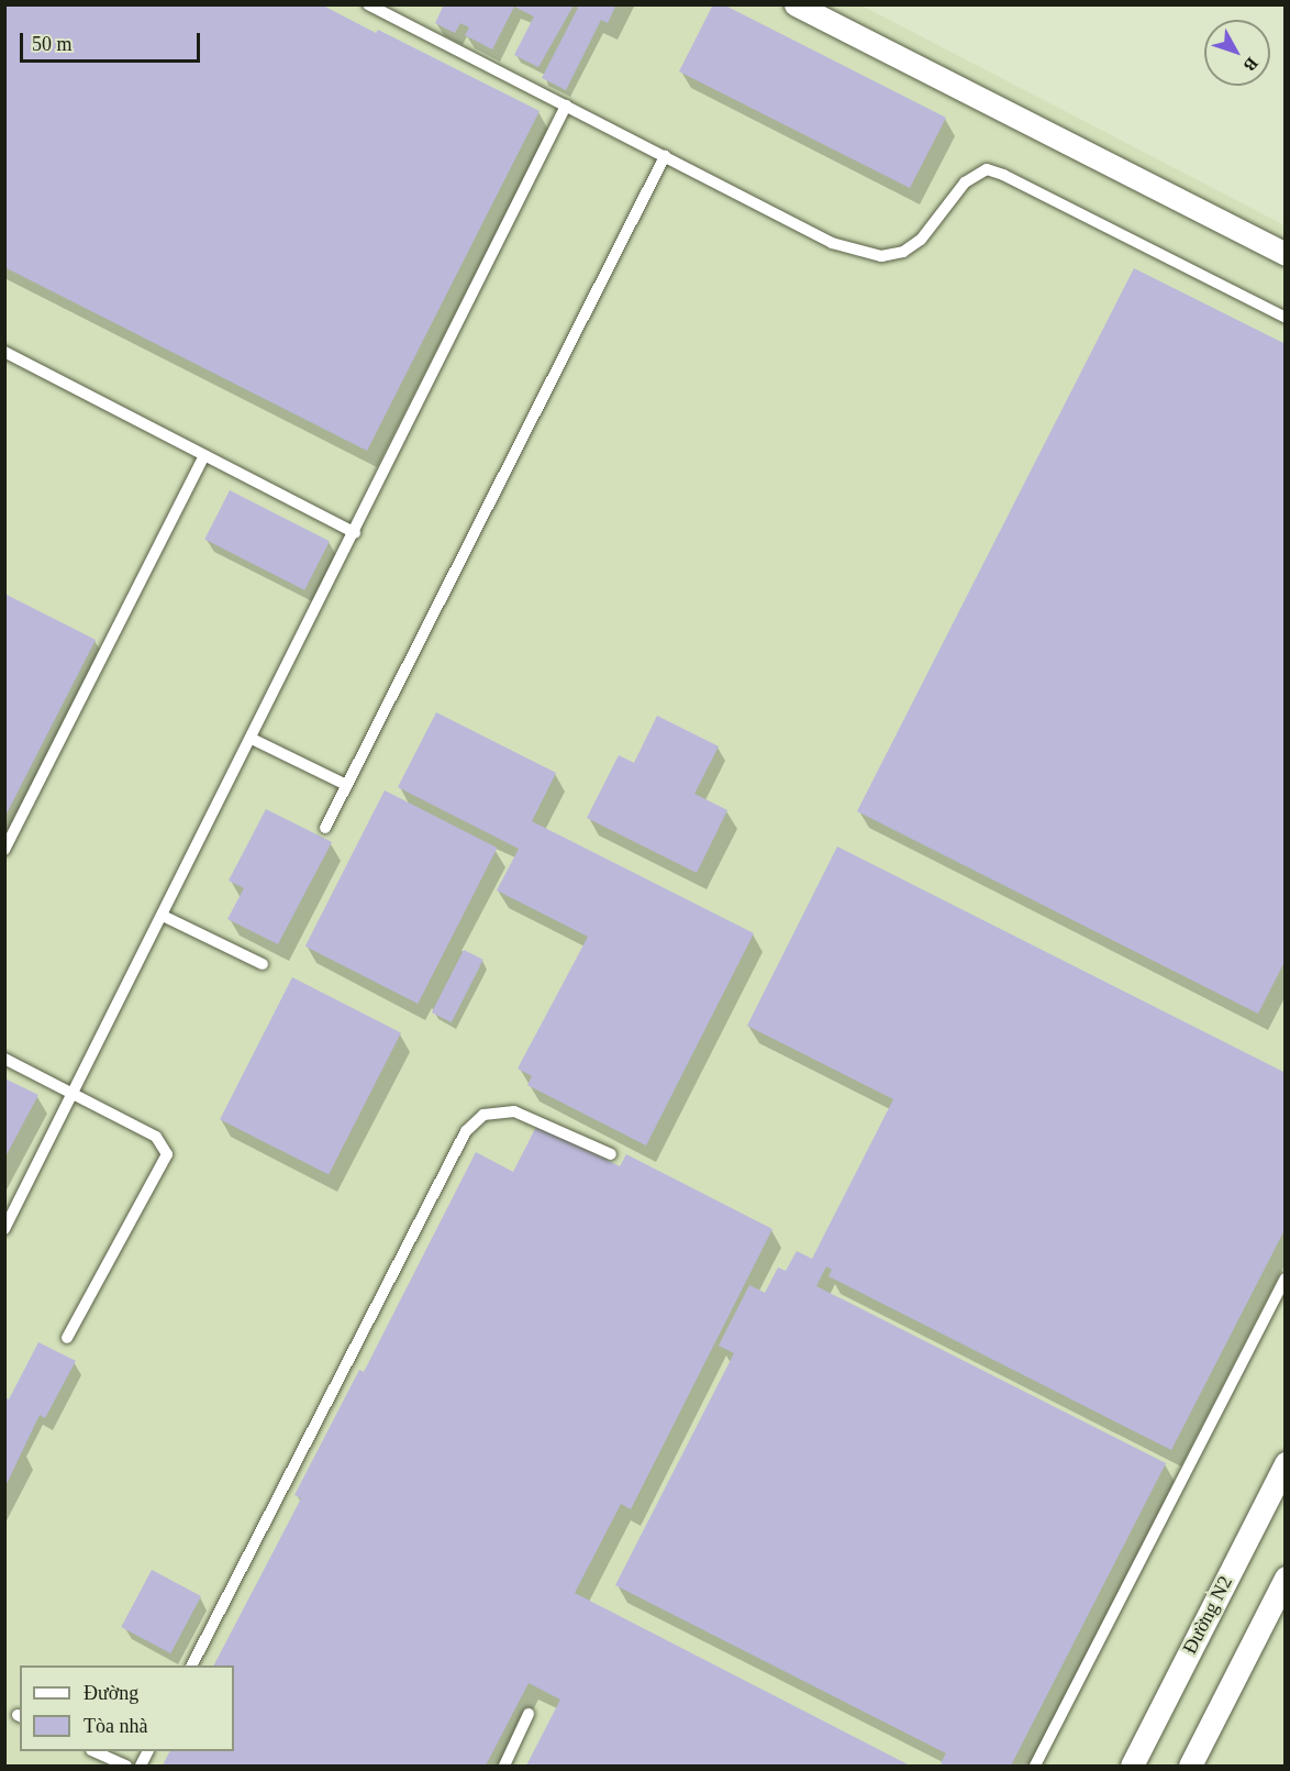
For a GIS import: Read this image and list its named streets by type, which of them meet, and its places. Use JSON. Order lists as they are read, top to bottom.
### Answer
{
  "streets": {
    "street": ["Đường N2"]
  },
  "legend": ["Đường", "Tòa nhà"],
  "scale_bar": "50 m",
  "north": "bottom right"
}
